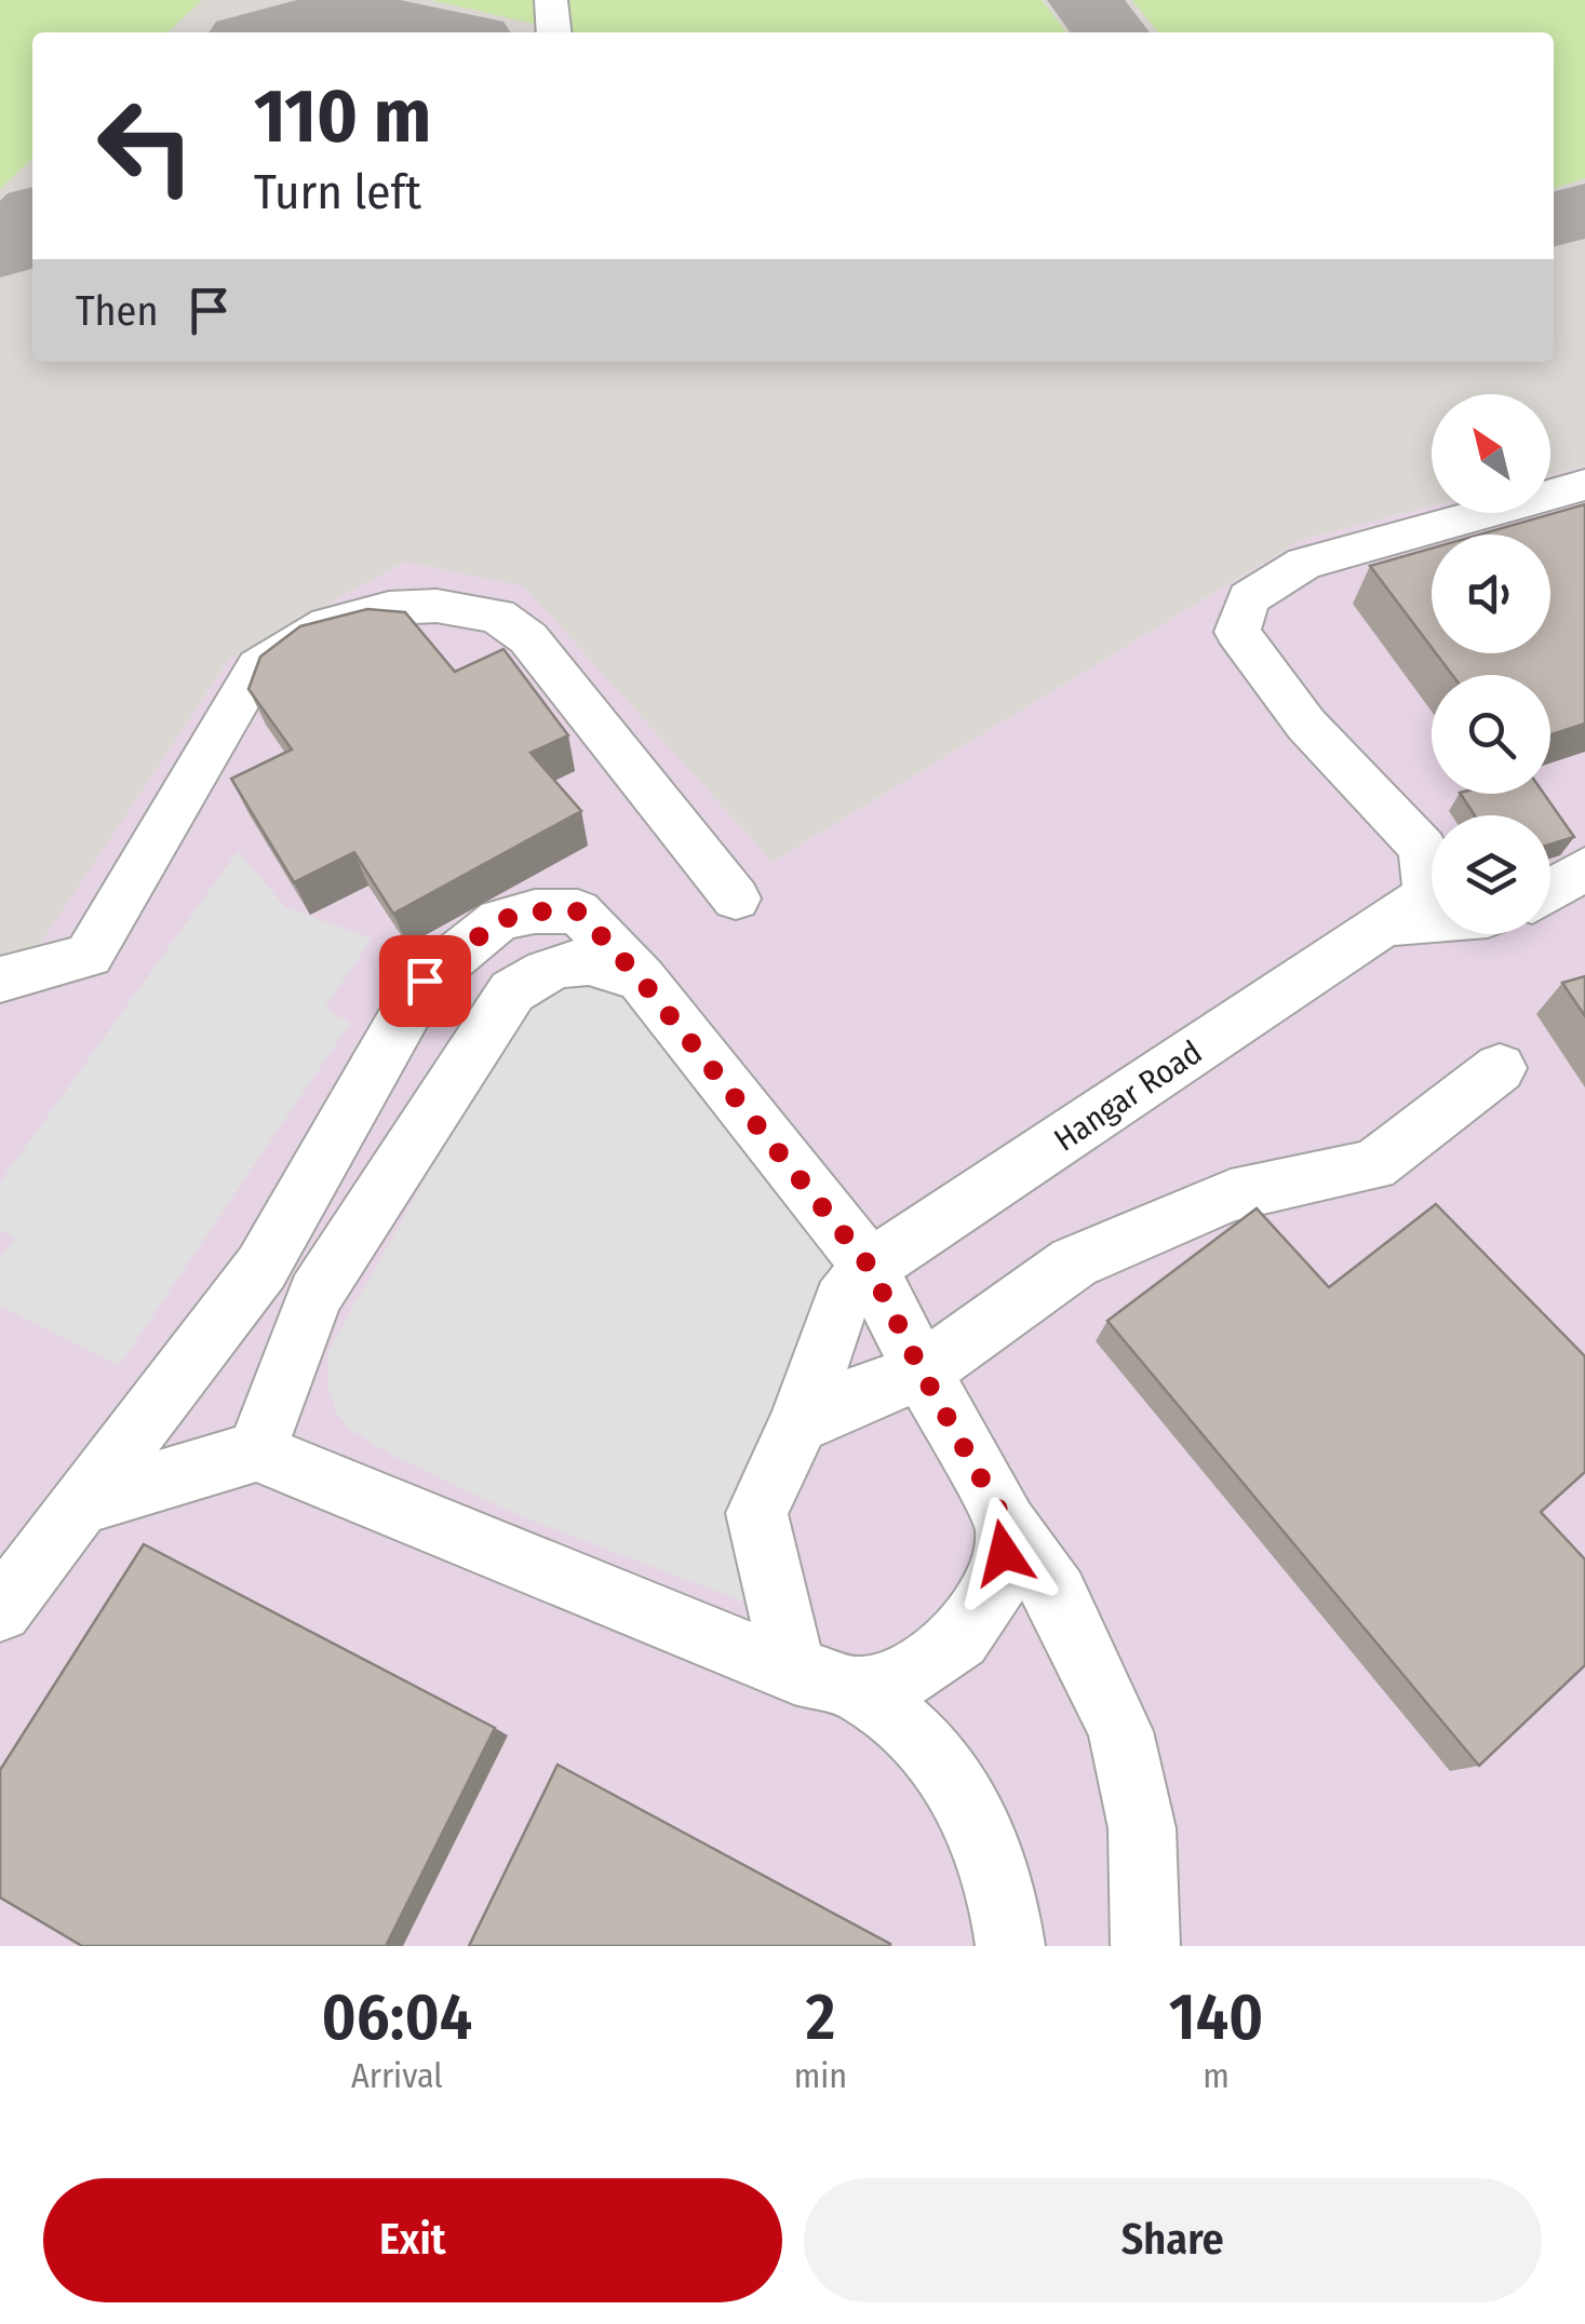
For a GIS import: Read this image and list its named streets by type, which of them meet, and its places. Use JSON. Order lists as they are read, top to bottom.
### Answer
{
  "streets": {
    "street": ["Hangar Road"]
  },
  "north": "top left",
  "page": {
    "turn": ["110 m", "Turn left"],
    "then": "Then",
    "eta": [
      "06:04",
      "Arrival",
      "2",
      "min",
      "140",
      "m"
    ],
    "buttons": ["Exit", "Share"]
  }
}
